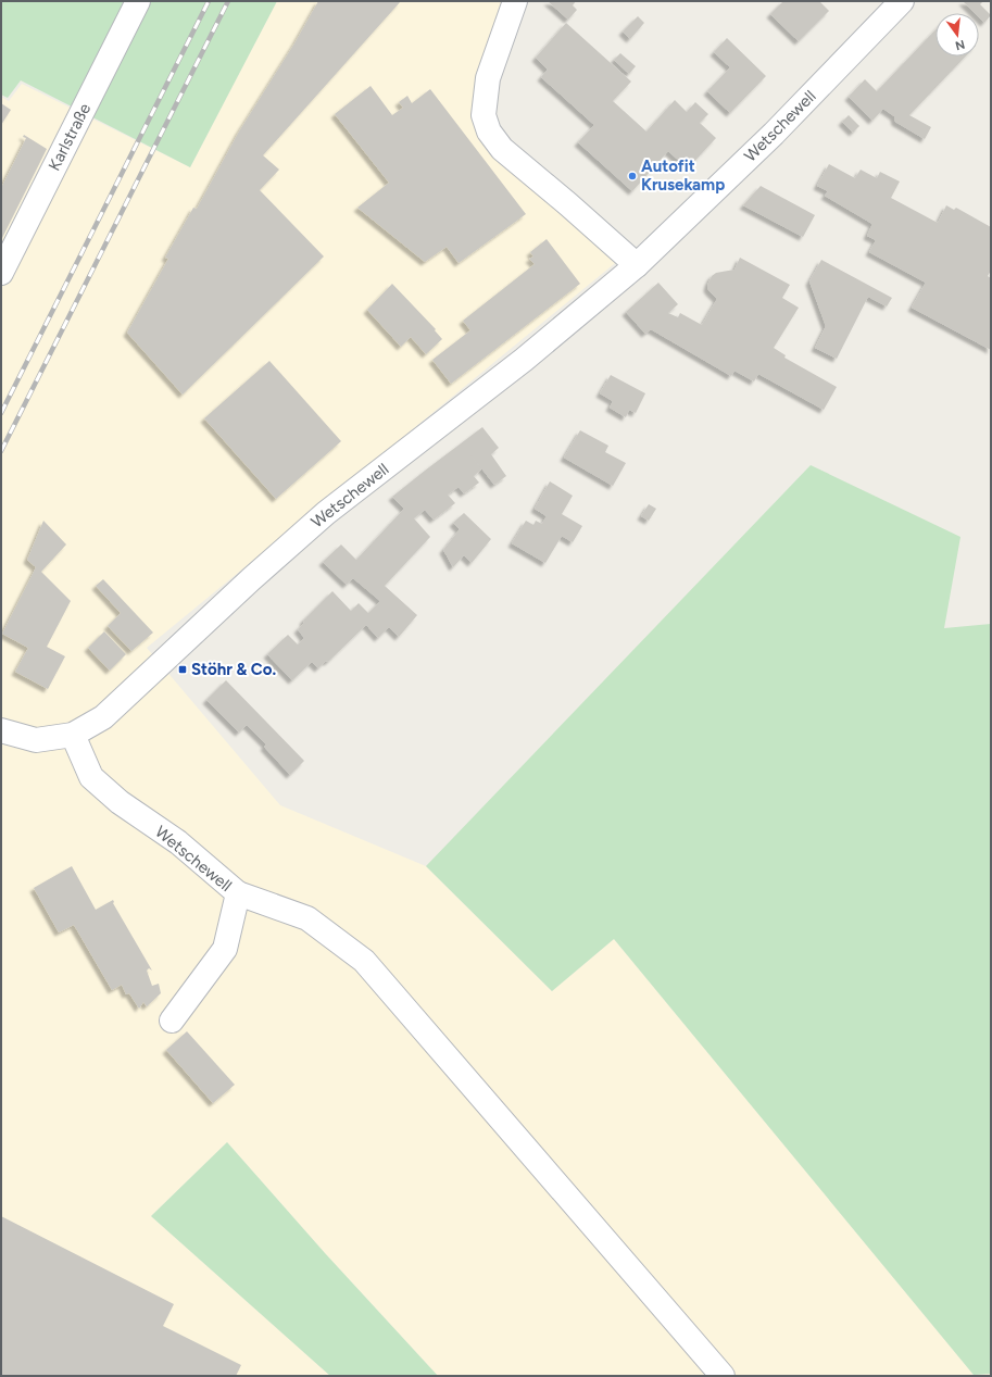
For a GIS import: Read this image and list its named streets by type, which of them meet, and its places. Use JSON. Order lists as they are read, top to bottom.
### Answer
{
  "streets": {
    "street": ["Wetschewell", "Karlstraße"]
  },
  "places": {
    "other": ["Autofit Krusekamp"],
    "transit": ["Stöhr & Co."]
  },
  "north": "bottom"
}
